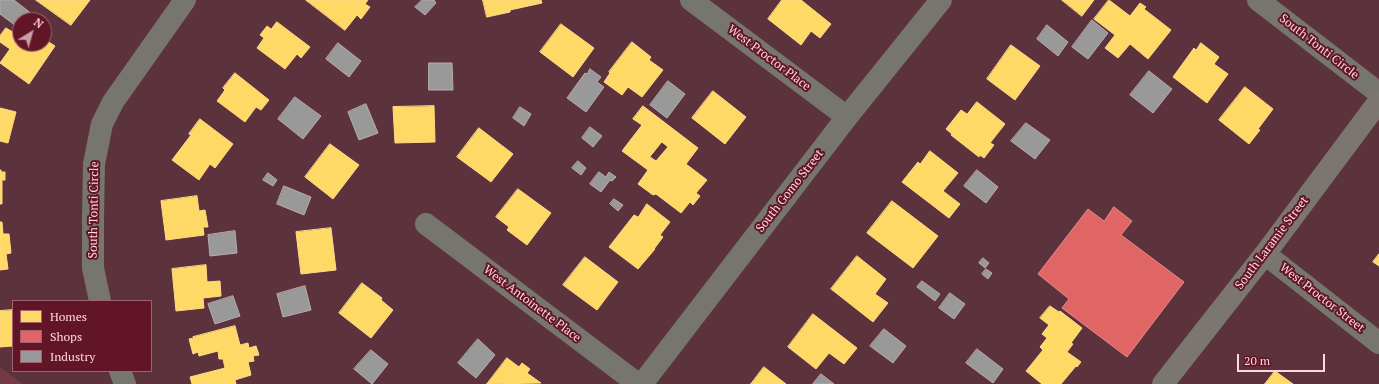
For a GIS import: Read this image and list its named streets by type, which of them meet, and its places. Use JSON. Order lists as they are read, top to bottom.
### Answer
{
  "streets": {
    "street": [
      "South Tonti Circle",
      "West Proctor Place",
      "South Gomo Street",
      "South Laramie Street",
      "West Proctor Street",
      "West Antoinette Place"
    ]
  },
  "crossings": [
    ["West Proctor Place", "South Gomo Street"],
    ["South Laramie Street", "West Proctor Street"]
  ],
  "legend": ["Homes", "Shops", "Industry"],
  "scale_bar": "20 m",
  "north": "top right"
}
